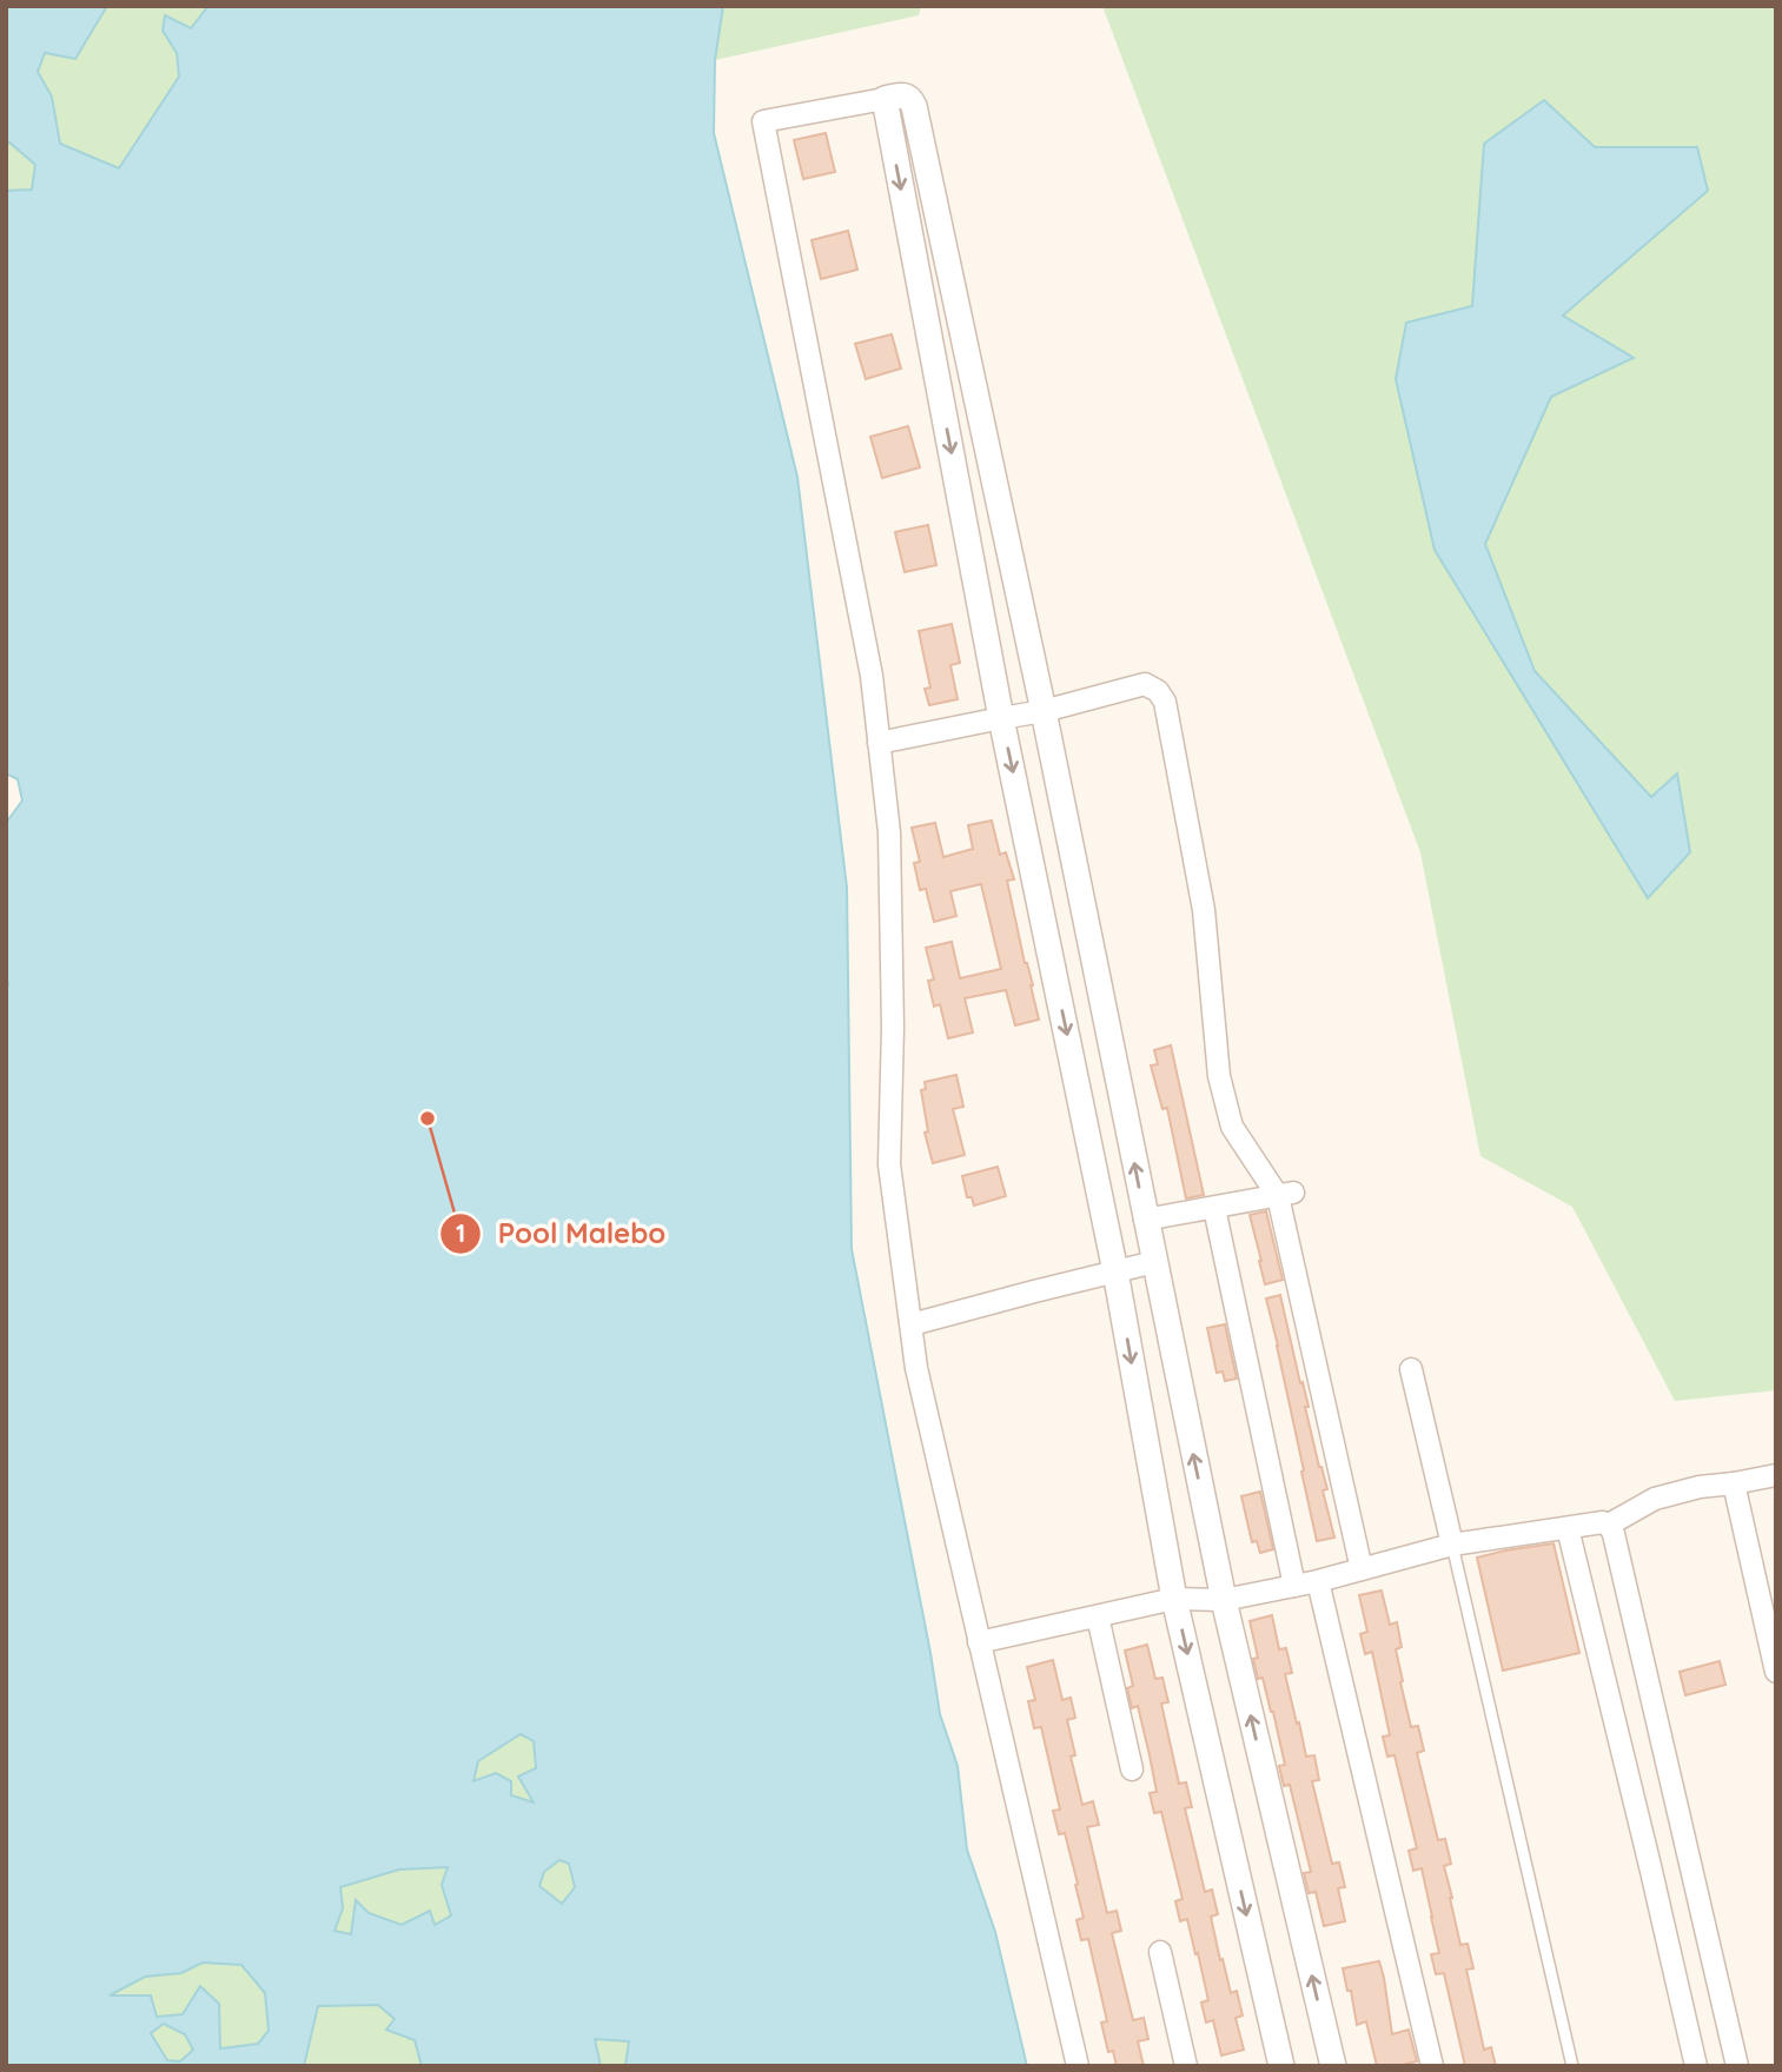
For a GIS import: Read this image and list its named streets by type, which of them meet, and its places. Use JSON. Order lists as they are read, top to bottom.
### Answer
{
  "places": ["Pool Malebo"]
}
